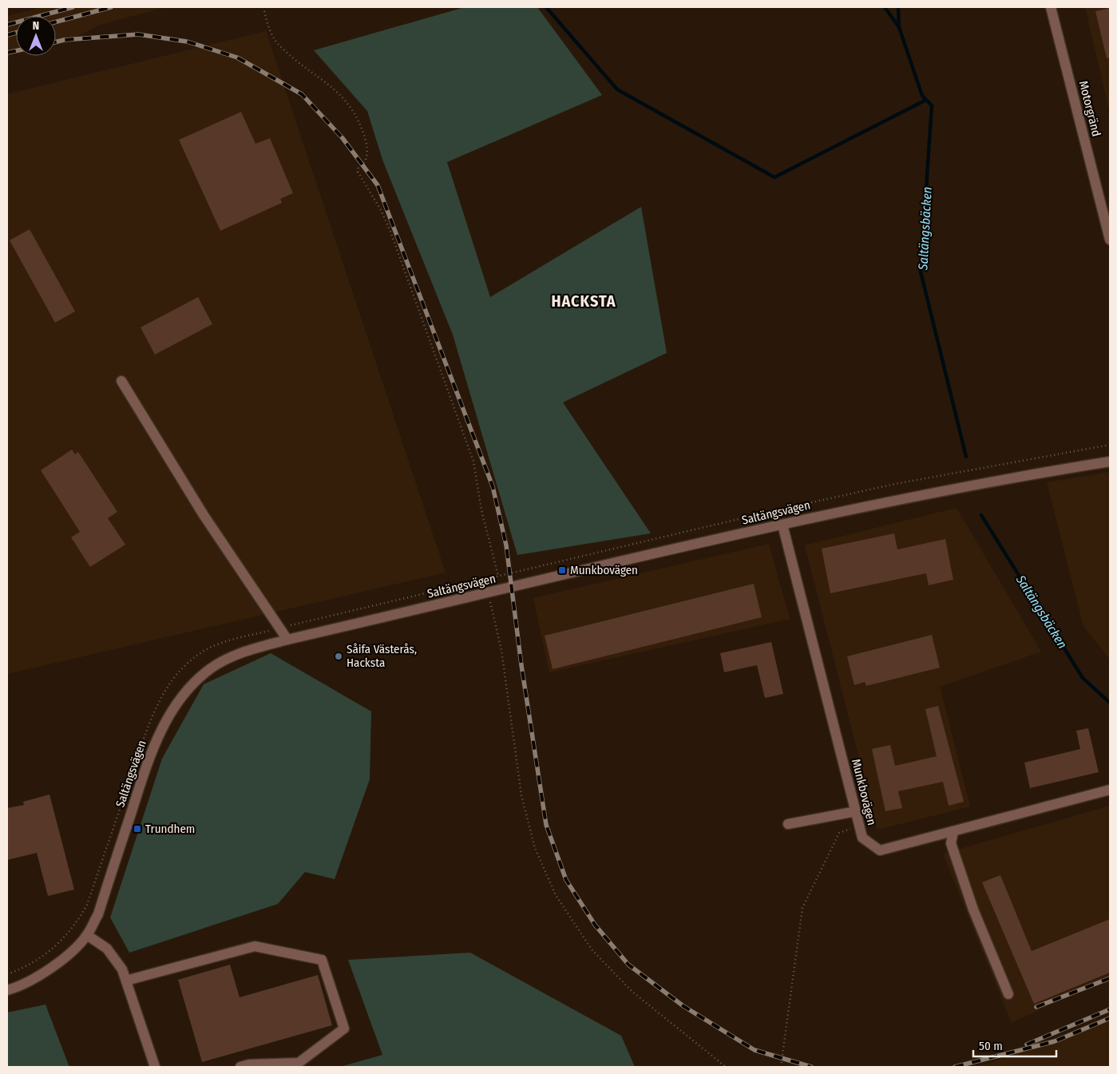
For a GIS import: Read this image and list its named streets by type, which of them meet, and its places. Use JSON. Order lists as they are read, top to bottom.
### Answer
{
  "streets": {
    "street": ["Motorgränd", "Saltängsvägen", "Munkbovägen"]
  },
  "crossings": [
    ["Saltängsvägen", "Munkbovägen"]
  ],
  "districts": ["HACKSTA"],
  "water": ["Saltängsbäcken"],
  "places": {
    "transit": ["Munkbovägen", "Trundhem"],
    "other": ["Såifa Västerås, Hacksta"]
  },
  "scale_bar": "50 m",
  "north": "top"
}
